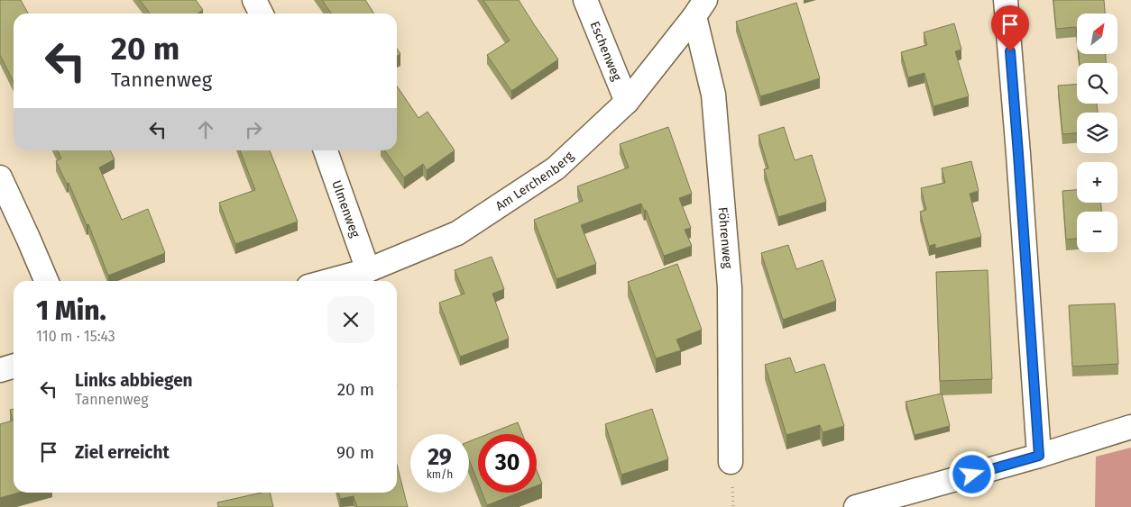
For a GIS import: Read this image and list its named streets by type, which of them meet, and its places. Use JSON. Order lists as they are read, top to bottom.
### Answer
{
  "streets": {
    "street": [
      "Eschenweg",
      "Am Lerchenberg",
      "Ulmenweg",
      "Föhrenweg"
    ]
  },
  "crossings": [
    ["Eschenweg", "Am Lerchenberg"],
    ["Am Lerchenberg", "Ulmenweg"],
    ["Am Lerchenberg", "Föhrenweg"]
  ],
  "north": "top right",
  "page": {
    "map_buttons": ["+", "−"],
    "turn": ["20 m", "Tannenweg"],
    "heading": ["1 Min.", "110 m · 15:43"],
    "list": [
      {
        "name": "Links abbiegen",
        "note": "Tannenweg",
        "value": "20 m"
      },
      {
        "name": "Ziel erreicht",
        "value": "90 m"
      }
    ],
    "speed": "29 km/h",
    "limit": "30"
  }
}
